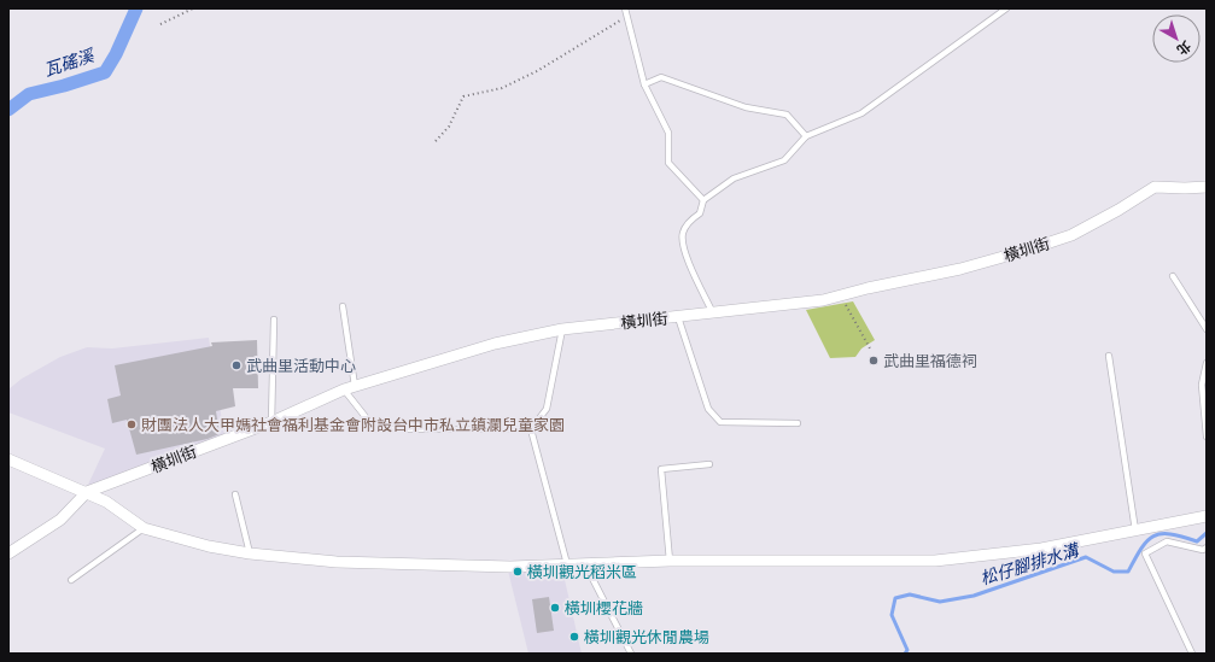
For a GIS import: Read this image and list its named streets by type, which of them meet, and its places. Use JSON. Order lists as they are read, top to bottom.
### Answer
{
  "streets": {
    "street": ["橫圳街"]
  },
  "water": ["瓦磘溪", "松仔腳排水溝"],
  "places": [
    "武曲里福德祠",
    "武曲里活動中心",
    "財團法人大甲媽社會福利基金會附設台中市私立鎮瀾兒童家園",
    "橫圳觀光稻米區",
    "橫圳櫻花牆",
    "橫圳觀光休閒農場"
  ],
  "north": "bottom right"
}
